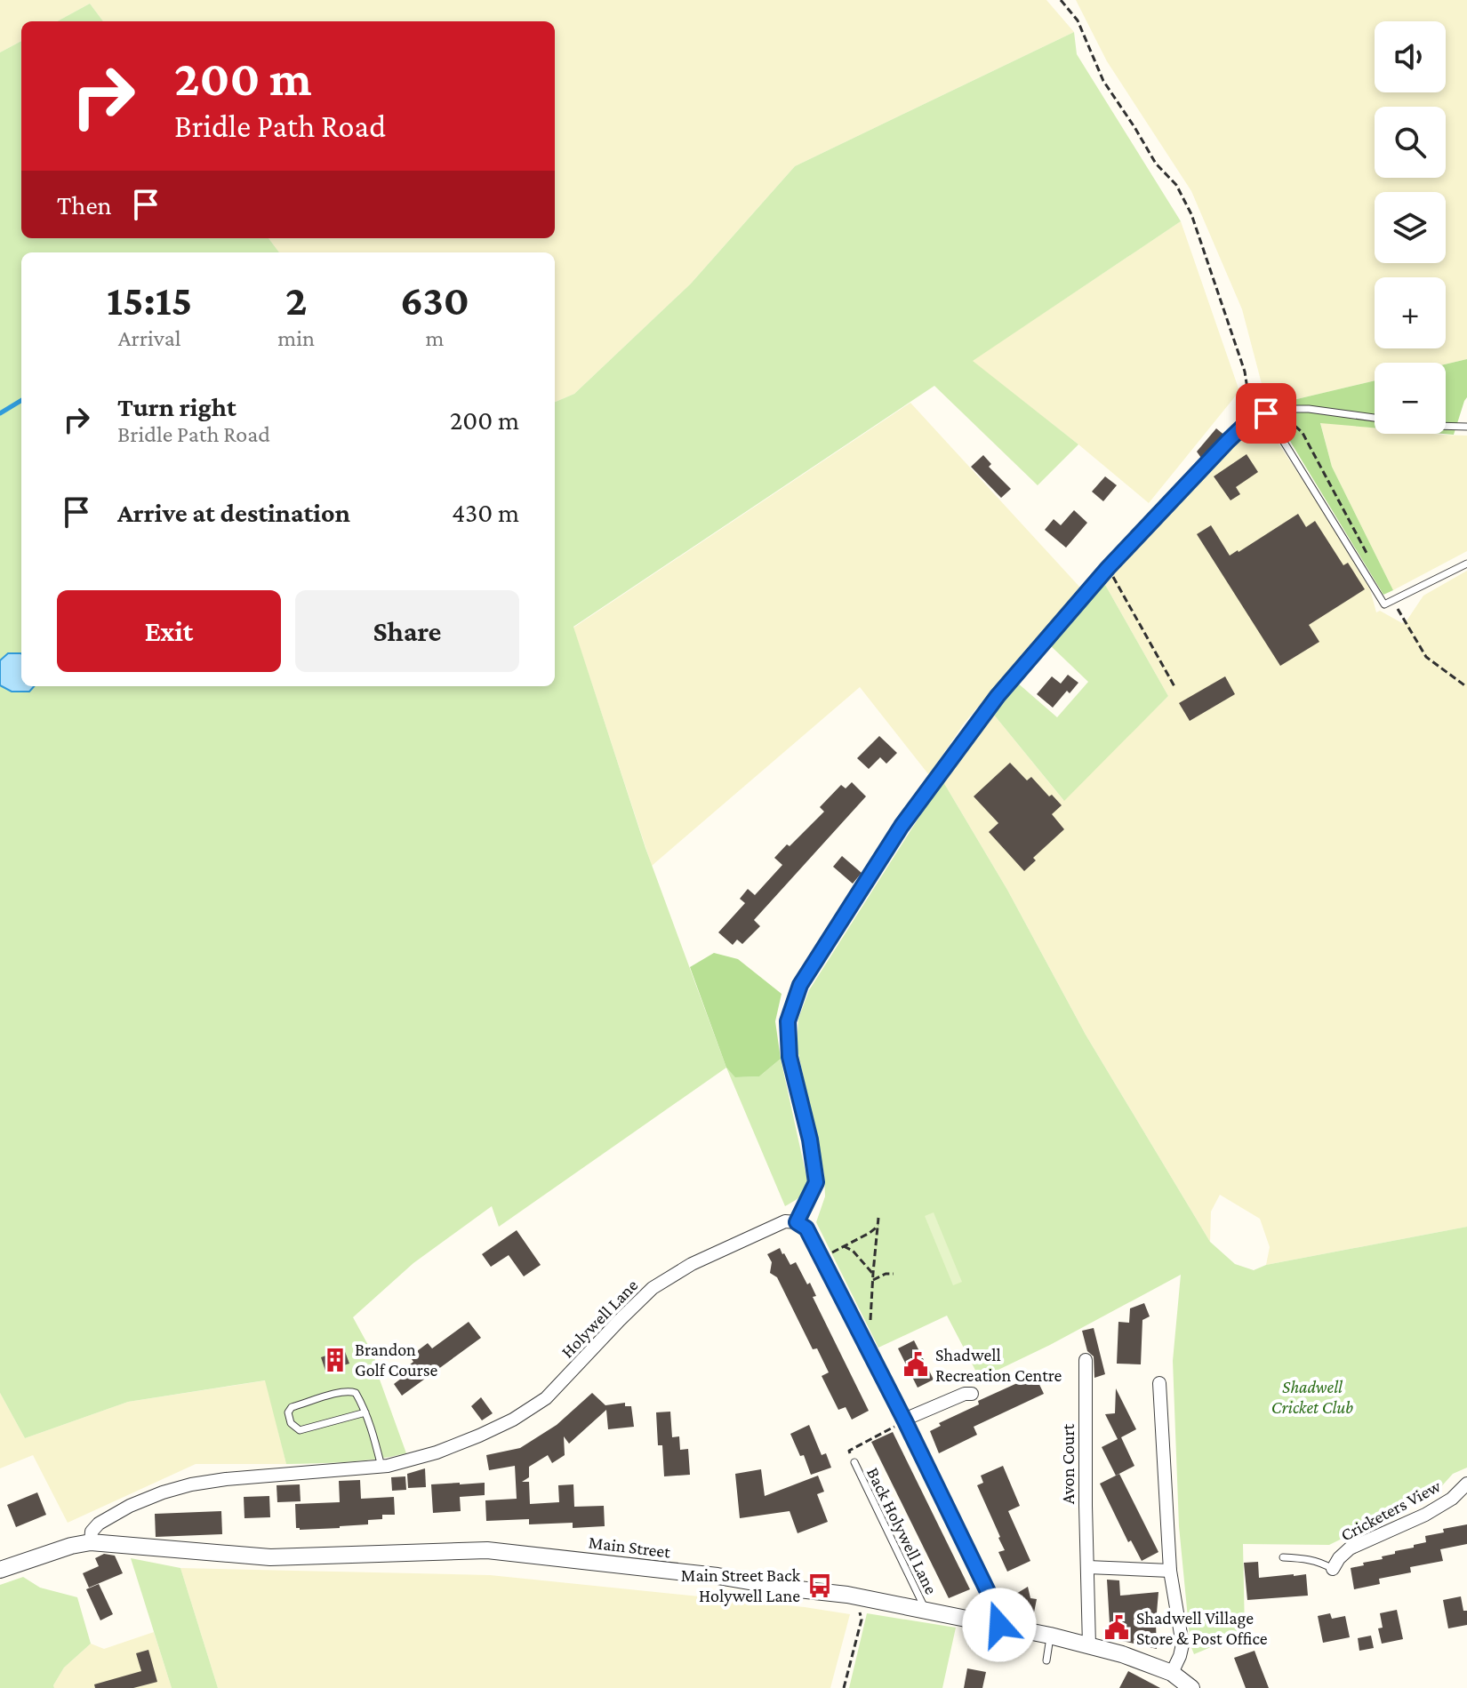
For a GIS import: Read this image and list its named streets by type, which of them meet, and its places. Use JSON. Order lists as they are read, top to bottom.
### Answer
{
  "streets": {
    "street": [
      "Holywell Lane",
      "Avon Court",
      "Cricketers View",
      "Main Street"
    ],
    "lane": ["Back Holywell Lane"]
  },
  "crossings": [
    ["Holywell Lane", "Main Street"],
    ["Avon Court", "Main Street"],
    ["Back Holywell Lane", "Main Street"]
  ],
  "parks": ["Shadwell Cricket Club"],
  "places": {
    "building": ["Brandon Golf Course"],
    "public building": ["Shadwell Recreation Centre", "Shadwell Village Store & Post Office"],
    "bus stop": ["Main Street Back Holywell Lane"]
  },
  "page": {
    "map_buttons": ["+", "−"],
    "turn": ["200 m", "Bridle Path Road"],
    "then": "Then",
    "eta": [
      "15:15",
      "Arrival",
      "2",
      "min",
      "630",
      "m"
    ],
    "list": [
      {
        "name": "Turn right",
        "note": "Bridle Path Road",
        "value": "200 m"
      },
      {
        "name": "Arrive at destination",
        "value": "430 m"
      }
    ],
    "buttons": ["Exit", "Share"]
  }
}
